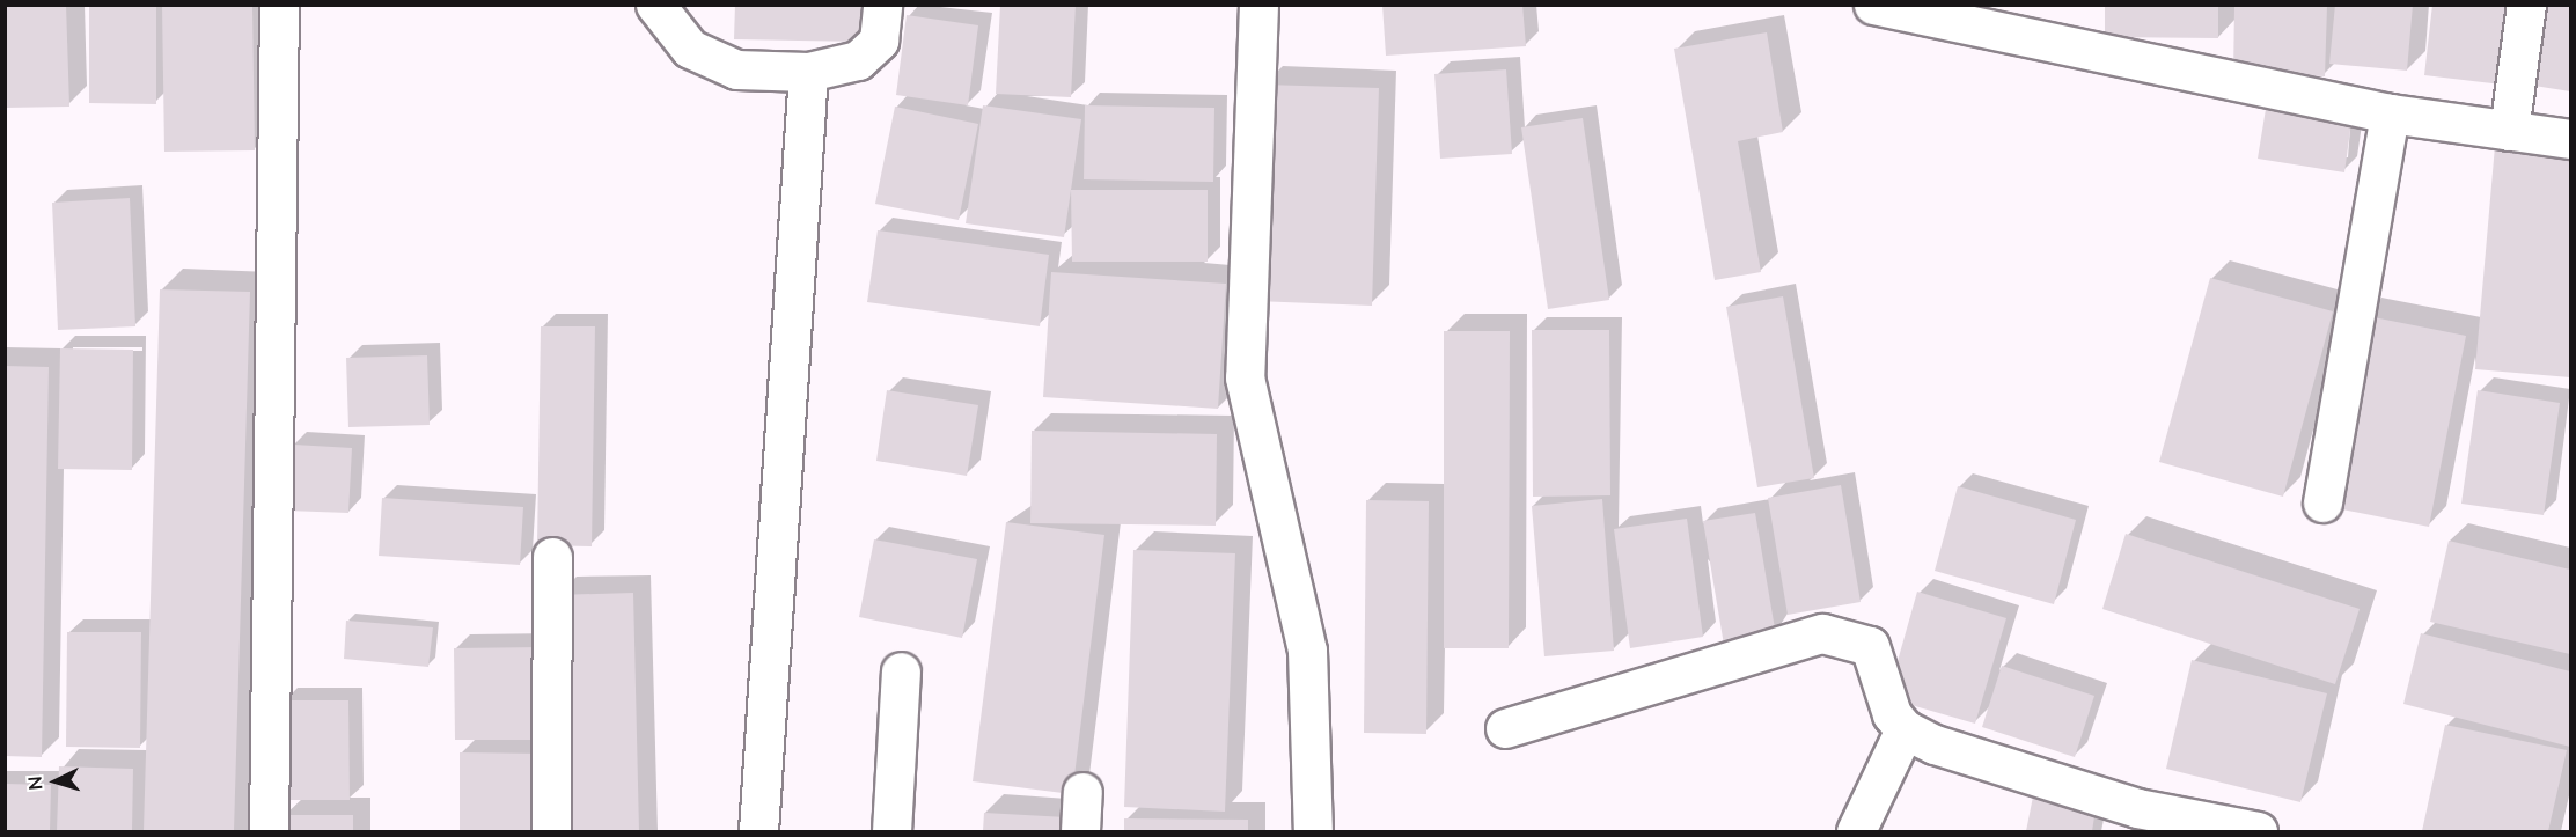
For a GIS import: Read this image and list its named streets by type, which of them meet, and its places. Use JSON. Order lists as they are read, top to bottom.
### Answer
{
  "north": "left"
}
